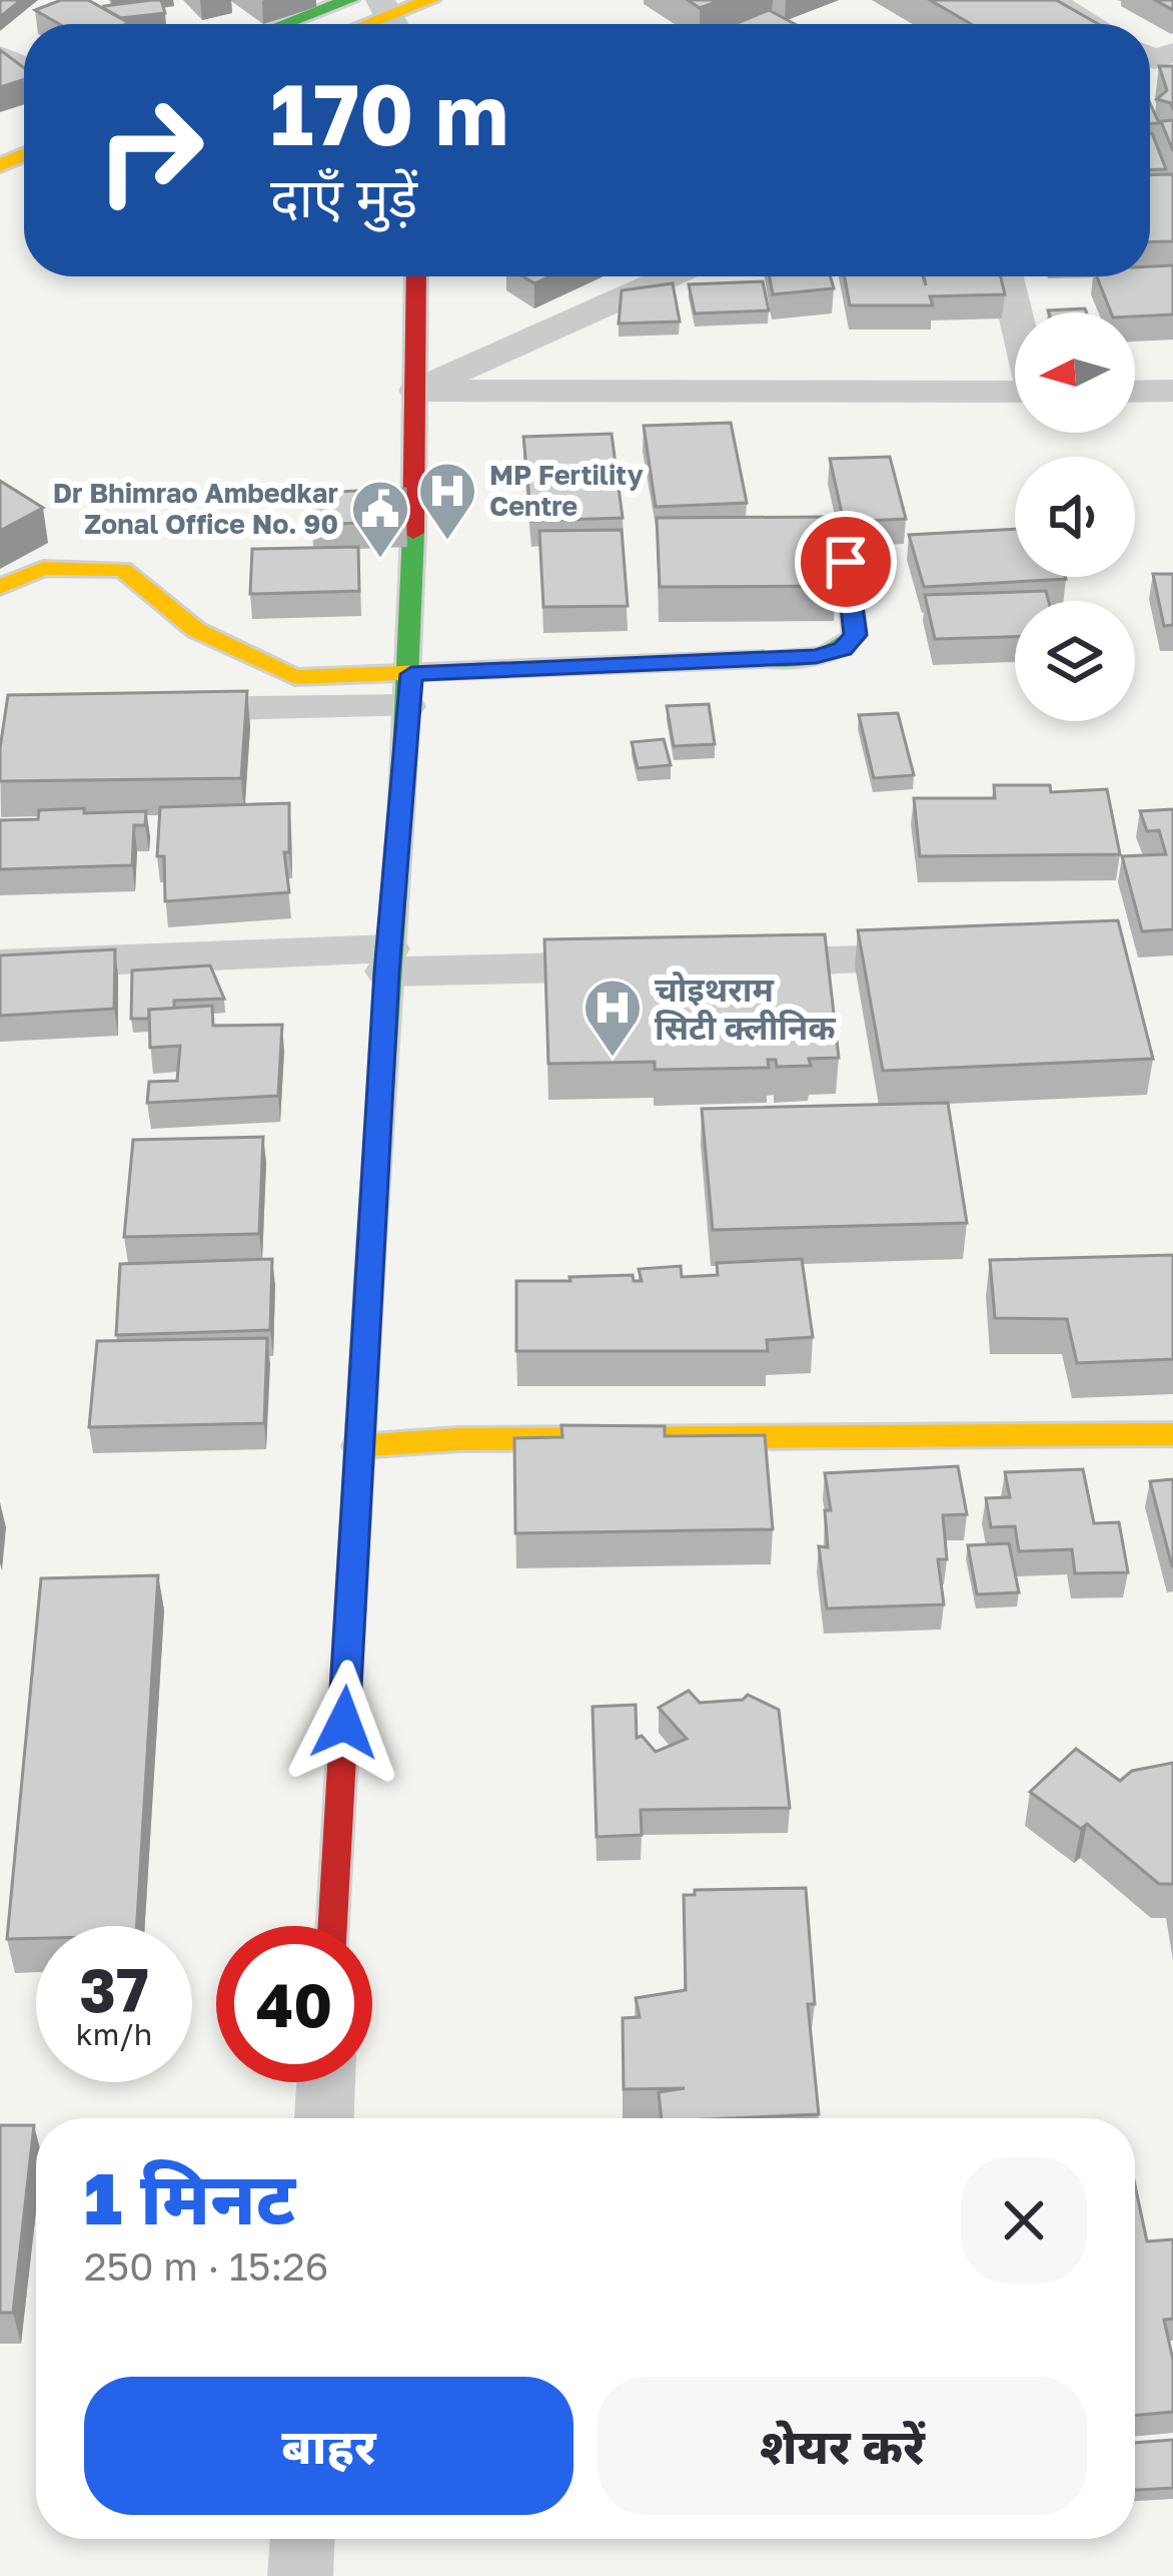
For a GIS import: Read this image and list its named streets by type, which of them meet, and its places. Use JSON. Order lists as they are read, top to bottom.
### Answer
{
  "places": {
    "hospital": ["MP Fertility Centre", "चोइथराम सिटी क्लीनिक"],
    "public building": ["Dr Bhimrao Ambedkar Zonal Office No. 90"]
  },
  "north": "left",
  "page": {
    "turn": ["170 m", "दाएँ मुड़ें"],
    "speed": "37 km/h",
    "limit": "40",
    "heading": ["1 मिनट", "250 m · 15:26"],
    "buttons": ["बाहर", "शेयर करें"]
  }
}
